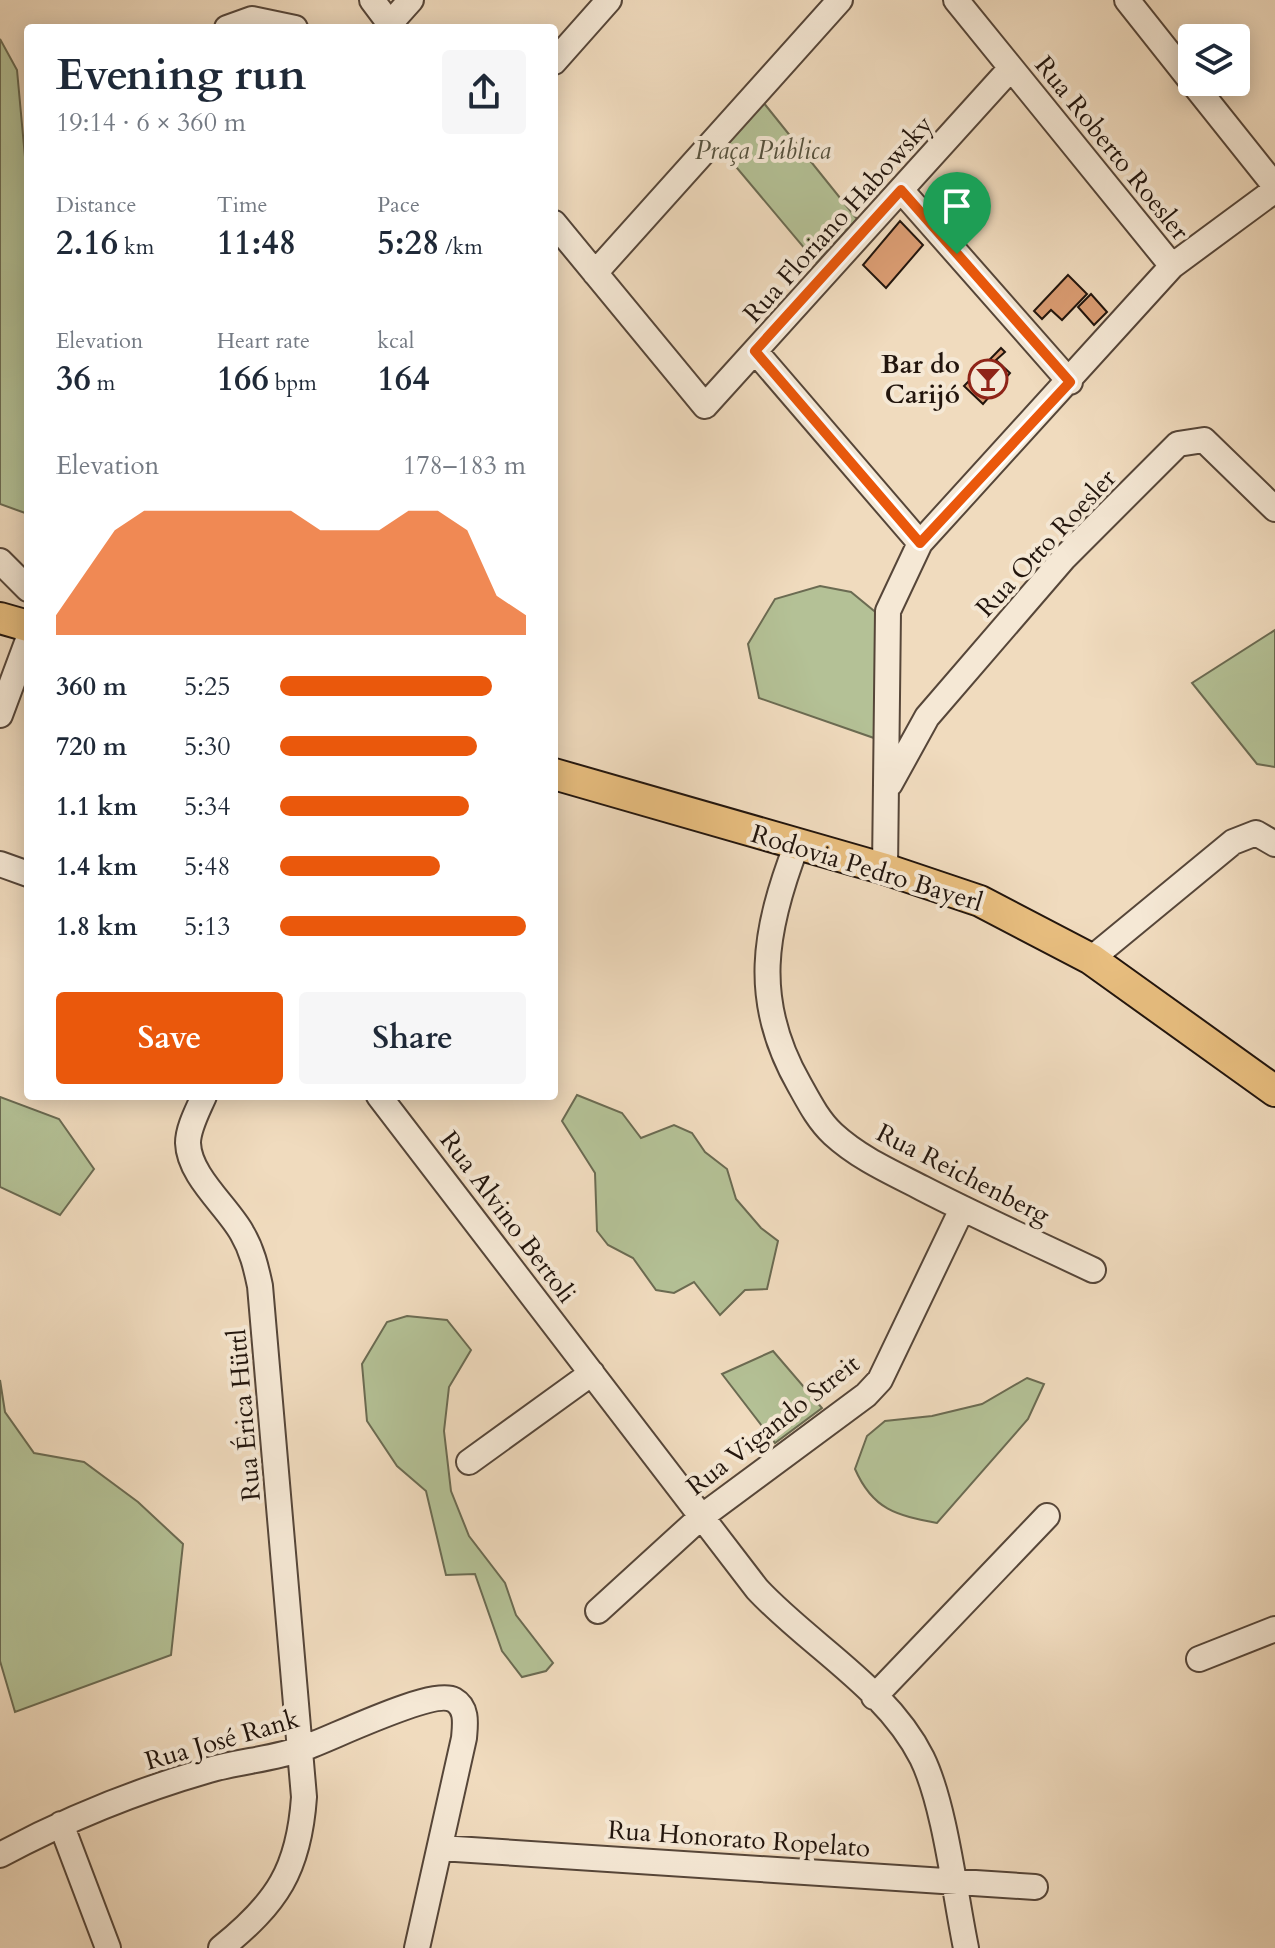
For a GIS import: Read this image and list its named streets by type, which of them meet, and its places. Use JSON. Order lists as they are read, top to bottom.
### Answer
{
  "streets": {
    "main road": ["Rodovia Pedro Bayerl"],
    "street": [
      "Rua Roberto Roesler",
      "Rua Floriano Habowsky",
      "Rua Otto Roesler",
      "Rua Reichenberg",
      "Rua Alvino Bertoli",
      "Rua Érica Hüttl",
      "Rua Vigando Streit",
      "Rua José Rank",
      "Rua Honorato Ropelato"
    ]
  },
  "crossings": [
    ["Rua Roberto Roesler", "Rua Floriano Habowsky"],
    ["Rua Roberto Roesler", "Rua Otto Roesler"],
    ["Rua Roberto Roesler", "Rodovia Pedro Bayerl"],
    ["Rodovia Pedro Bayerl", "Rua Reichenberg"],
    ["Rua Reichenberg", "Rua Vigando Streit"],
    ["Rua Alvino Bertoli", "Rua Vigando Streit"],
    ["Rua Alvino Bertoli", "Rua Honorato Ropelato"],
    ["Rua Érica Hüttl", "Rua José Rank"],
    ["Rua José Rank", "Rua Honorato Ropelato"]
  ],
  "parks": ["Praça Pública"],
  "places": {
    "bar": ["Bar do Carijó"]
  },
  "page": {
    "heading": ["Evening run", "19:14 · 6 × 360 m"],
    "stats": [
      ["Distance", "2.16 km"],
      ["Time", "11:48"],
      ["Pace", "5:28 /km"],
      ["Elevation", "36 m"],
      ["Heart rate", "166 bpm"],
      ["kcal", "164"]
    ],
    "chart": ["Elevation", "178–183 m"],
    "list": [
      {
        "name": "360 m",
        "note": "5:25"
      },
      {
        "name": "720 m",
        "note": "5:30"
      },
      {
        "name": "1.1 km",
        "note": "5:34"
      },
      {
        "name": "1.4 km",
        "note": "5:48"
      },
      {
        "name": "1.8 km",
        "note": "5:13"
      }
    ],
    "buttons": ["Save", "Share"]
  }
}
